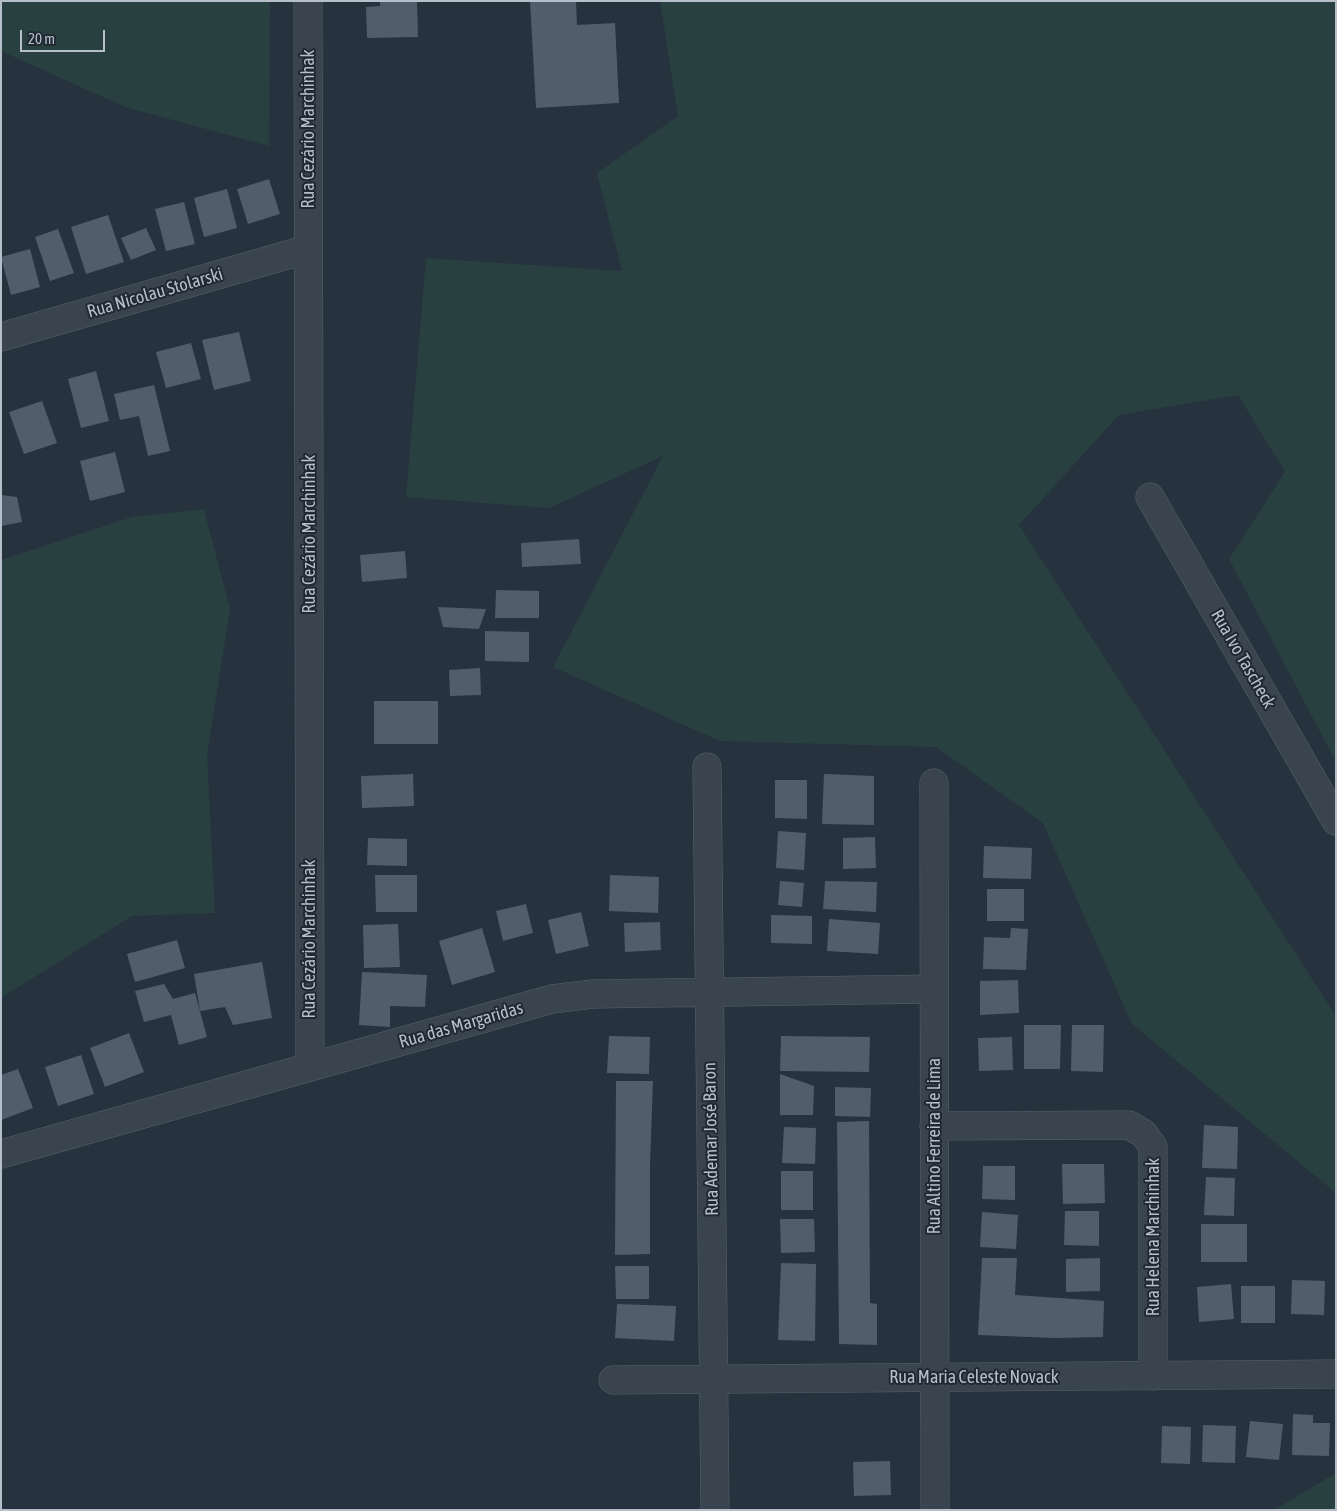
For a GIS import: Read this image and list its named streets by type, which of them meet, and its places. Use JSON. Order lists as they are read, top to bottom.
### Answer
{
  "streets": {
    "street": [
      "Rua Cezário Marchinhak",
      "Rua Nicolau Stolarski",
      "Rua Ivo Tascheck",
      "Rua das Margaridas",
      "Rua Ademar José Baron",
      "Rua Altino Ferreira de Lima",
      "Rua Helena Marchinhak",
      "Rua Maria Celeste Novack"
    ]
  },
  "crossings": [
    ["Rua Cezário Marchinhak", "Rua Nicolau Stolarski"],
    ["Rua Cezário Marchinhak", "Rua das Margaridas"],
    ["Rua das Margaridas", "Rua Ademar José Baron"],
    ["Rua das Margaridas", "Rua Altino Ferreira de Lima"],
    ["Rua Ademar José Baron", "Rua Maria Celeste Novack"],
    ["Rua Altino Ferreira de Lima", "Rua Helena Marchinhak"],
    ["Rua Altino Ferreira de Lima", "Rua Maria Celeste Novack"],
    ["Rua Helena Marchinhak", "Rua Maria Celeste Novack"]
  ],
  "scale_bar": "20 m"
}
